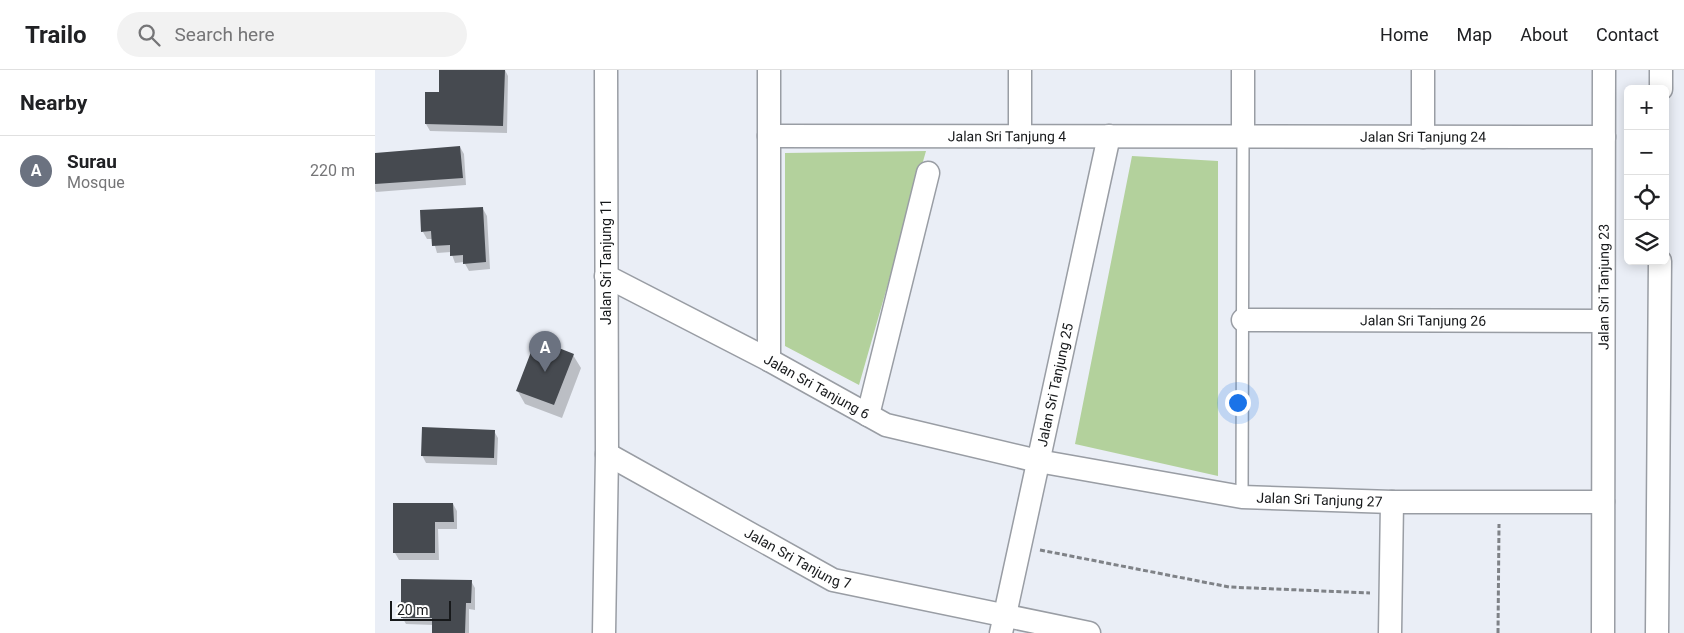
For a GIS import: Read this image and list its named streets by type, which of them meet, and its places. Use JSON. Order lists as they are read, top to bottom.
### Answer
{
  "streets": {
    "street": [
      "Jalan Sri Tanjung 4",
      "Jalan Sri Tanjung 24",
      "Jalan Sri Tanjung 11",
      "Jalan Sri Tanjung 23",
      "Jalan Sri Tanjung 26",
      "Jalan Sri Tanjung 25",
      "Jalan Sri Tanjung 6",
      "Jalan Sri Tanjung 27",
      "Jalan Sri Tanjung 7"
    ]
  },
  "crossings": [
    ["Jalan Sri Tanjung 4", "Jalan Sri Tanjung 24"],
    ["Jalan Sri Tanjung 4", "Jalan Sri Tanjung 25"],
    ["Jalan Sri Tanjung 24", "Jalan Sri Tanjung 23"],
    ["Jalan Sri Tanjung 11", "Jalan Sri Tanjung 6"],
    ["Jalan Sri Tanjung 11", "Jalan Sri Tanjung 7"],
    ["Jalan Sri Tanjung 23", "Jalan Sri Tanjung 26"],
    ["Jalan Sri Tanjung 23", "Jalan Sri Tanjung 27"],
    ["Jalan Sri Tanjung 25", "Jalan Sri Tanjung 6"],
    ["Jalan Sri Tanjung 25", "Jalan Sri Tanjung 27"],
    ["Jalan Sri Tanjung 25", "Jalan Sri Tanjung 7"],
    ["Jalan Sri Tanjung 6", "Jalan Sri Tanjung 27"]
  ],
  "scale_bar": "20 m",
  "page": {
    "header": "Trailo",
    "search": "Search here",
    "nav": [
      "Home",
      "Map",
      "About",
      "Contact"
    ],
    "heading": "Nearby",
    "map_buttons": ["+", "−"],
    "list": [
      {
        "mark": "A",
        "name": "Surau",
        "note": "Mosque",
        "value": "220 m"
      }
    ],
    "pins": "A",
    "scale": "20 m"
  }
}
